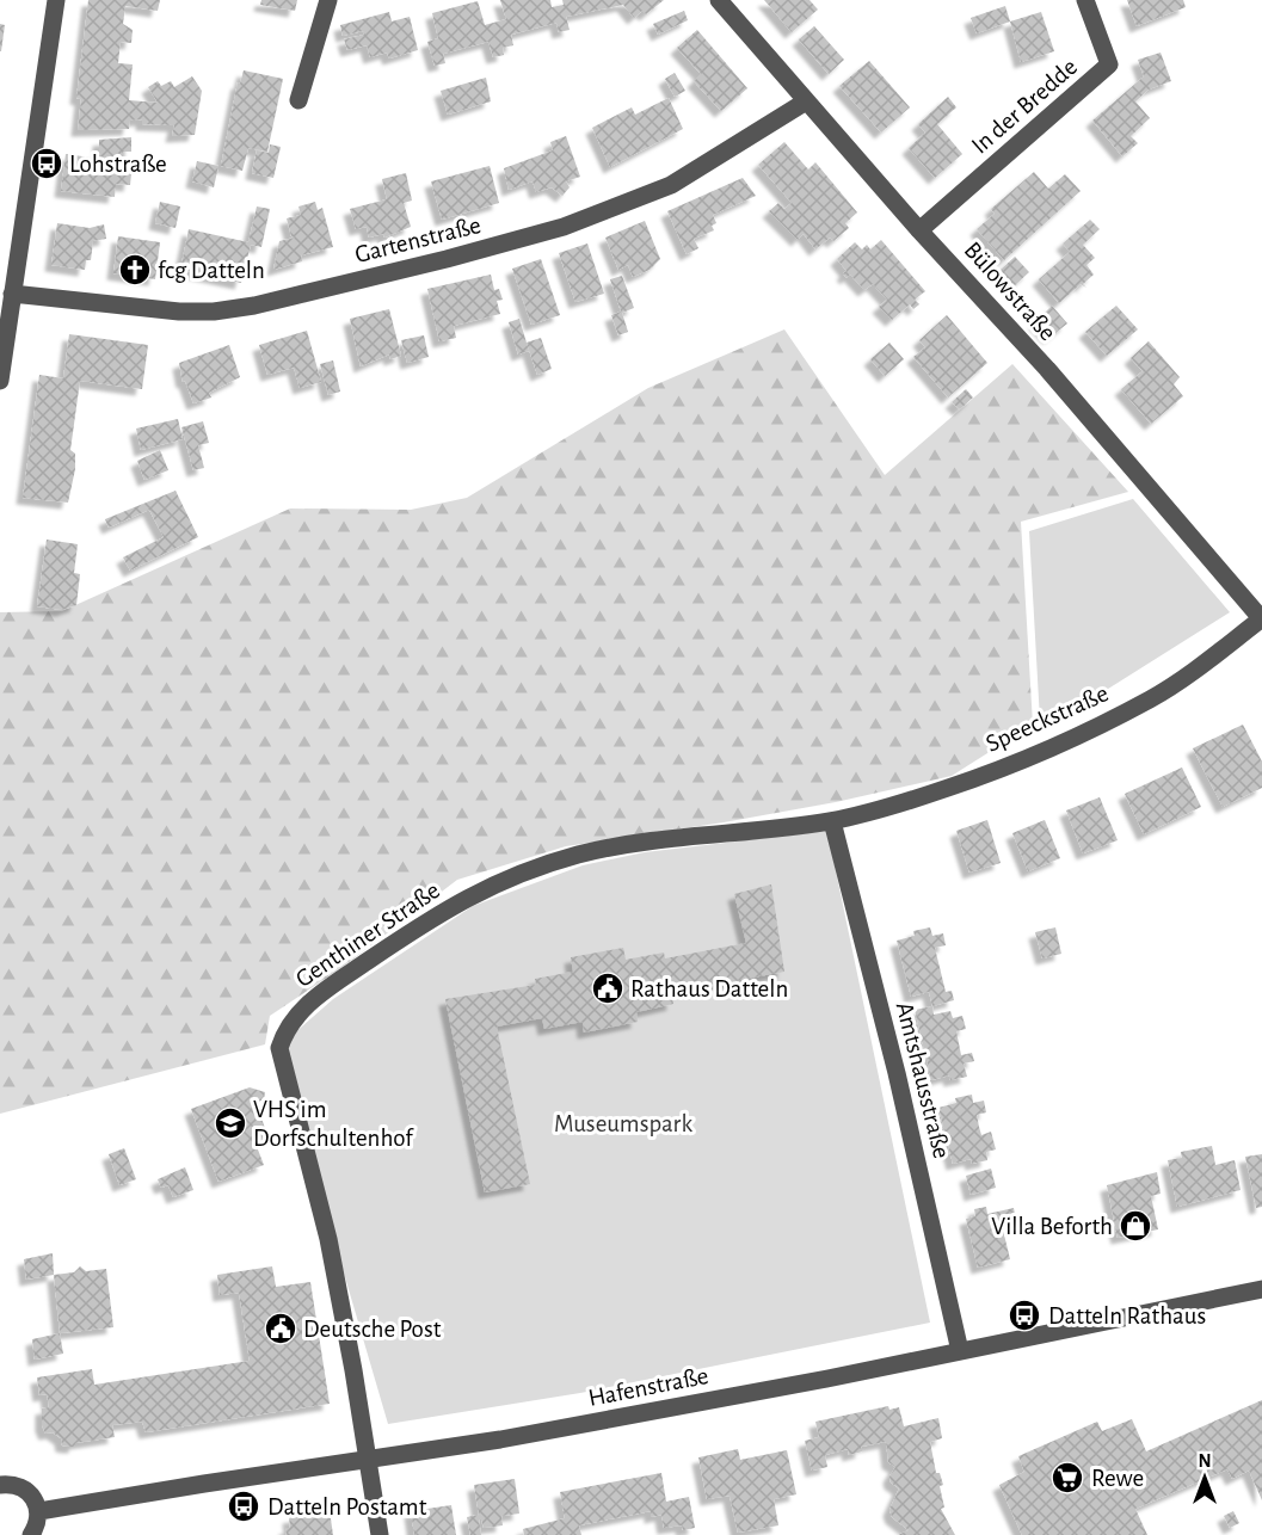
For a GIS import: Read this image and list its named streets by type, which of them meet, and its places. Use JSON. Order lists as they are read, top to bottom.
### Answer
{
  "streets": {
    "street": [
      "In der Bredde",
      "Gartenstraße",
      "Bülowstraße",
      "Speeckstraße",
      "Genthiner Straße",
      "Amtshausstraße",
      "Hafenstraße"
    ]
  },
  "crossings": [
    ["In der Bredde", "Bülowstraße"],
    ["Gartenstraße", "Bülowstraße"],
    ["Bülowstraße", "Speeckstraße"],
    ["Speeckstraße", "Genthiner Straße"],
    ["Speeckstraße", "Amtshausstraße"],
    ["Genthiner Straße", "Amtshausstraße"],
    ["Genthiner Straße", "Hafenstraße"],
    ["Amtshausstraße", "Hafenstraße"]
  ],
  "parks": ["Museumspark"],
  "places": {
    "bus stop": ["Lohstraße", "Datteln Rathaus", "Datteln Postamt"],
    "church": ["fcg Datteln"],
    "public building": ["Rathaus Datteln", "Deutsche Post"],
    "school or university": ["VHS im Dorfschultenhof"],
    "shop": ["Villa Beforth"],
    "supermarket": ["Rewe"]
  },
  "north": "top"
}
